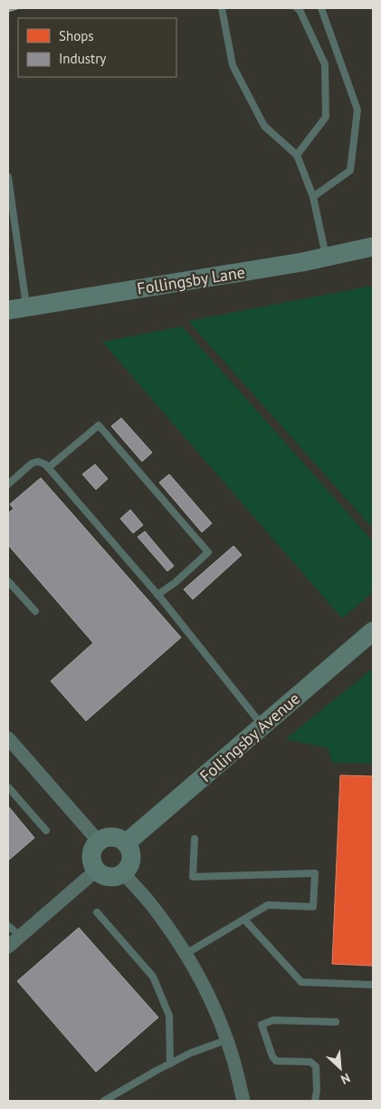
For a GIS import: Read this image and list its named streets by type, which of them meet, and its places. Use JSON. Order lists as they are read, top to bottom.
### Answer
{
  "streets": {
    "street": ["Follingsby Lane", "Follingsby Avenue"]
  },
  "legend": ["Shops", "Industry"],
  "north": "bottom right"
}
